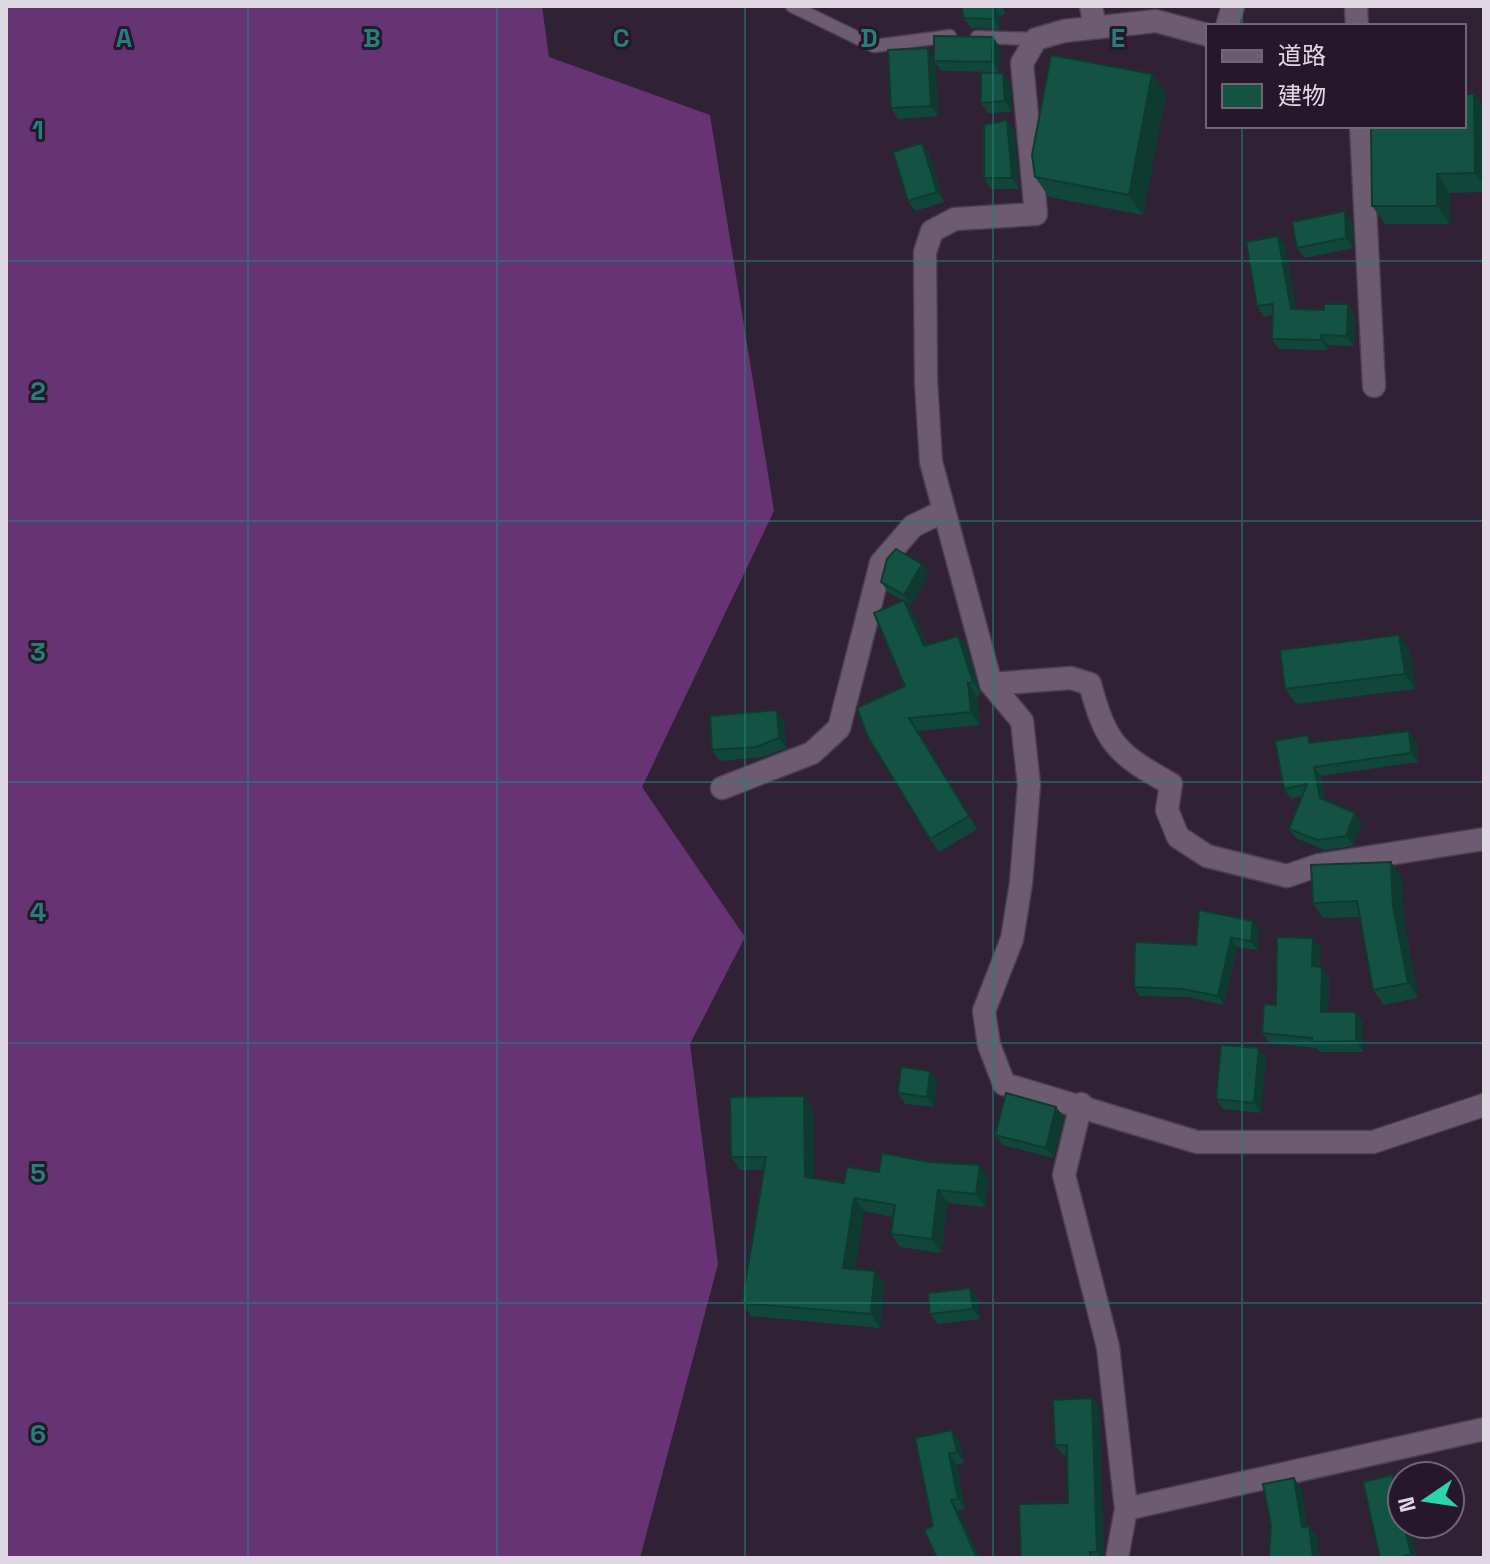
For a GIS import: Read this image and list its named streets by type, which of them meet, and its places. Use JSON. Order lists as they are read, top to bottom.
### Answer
{
  "legend": ["道路", "建物"],
  "north": "left",
  "grid": {
    "columns": [
      "A",
      "B",
      "C",
      "D",
      "E"
    ],
    "rows": [
      "1",
      "2",
      "3",
      "4",
      "5",
      "6"
    ]
  }
}
